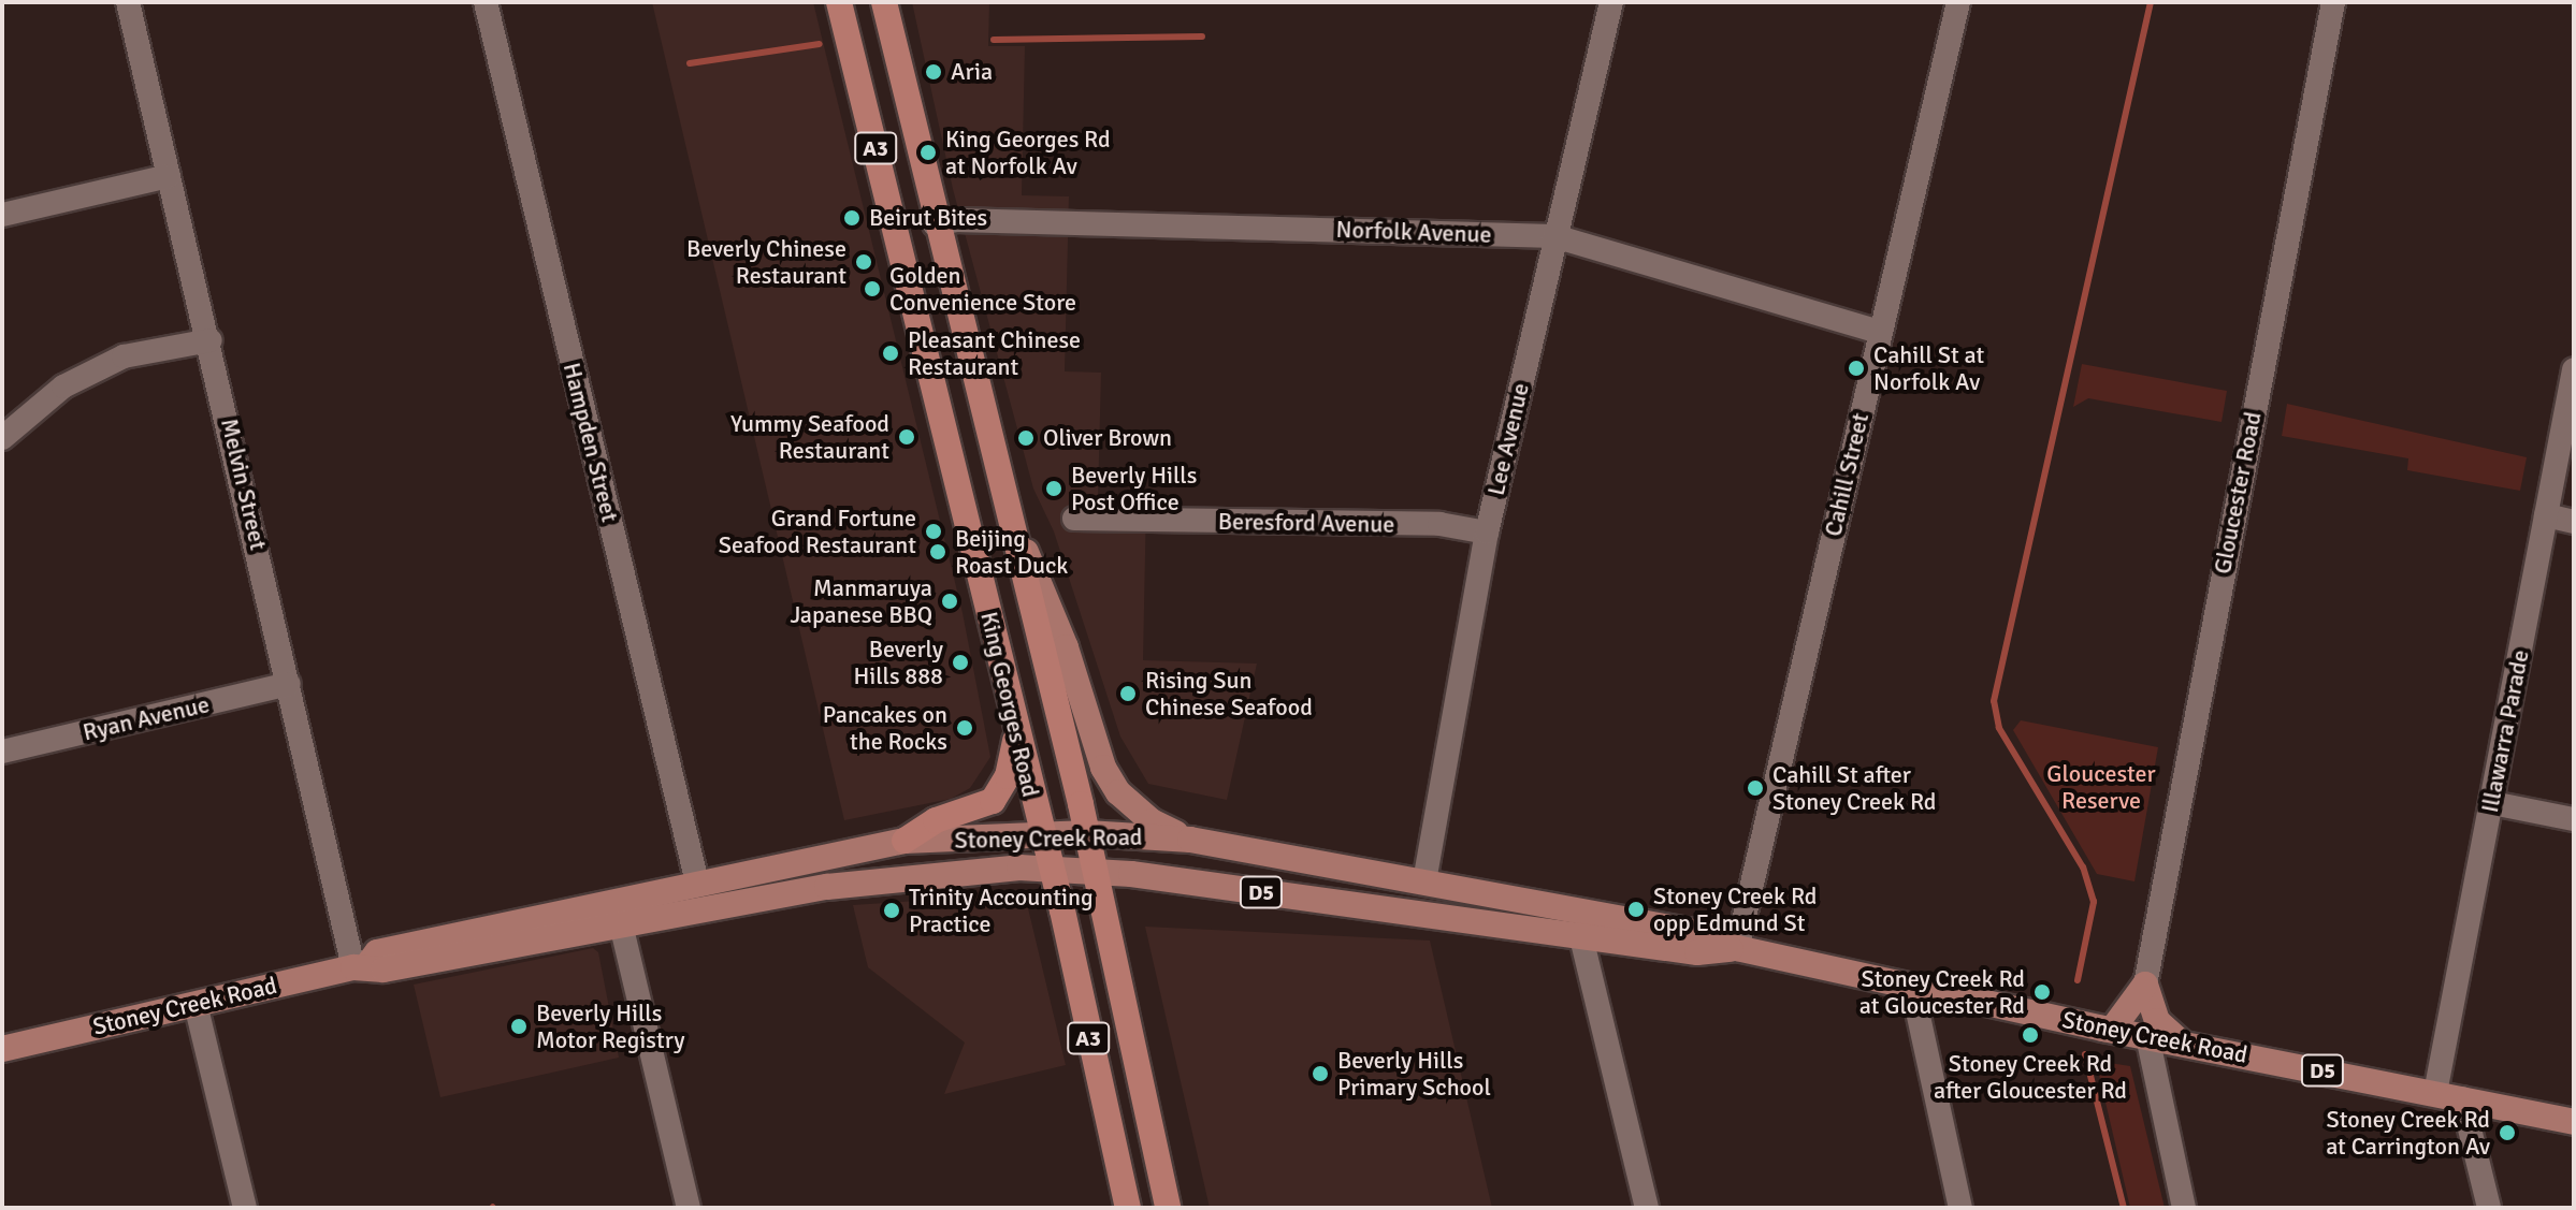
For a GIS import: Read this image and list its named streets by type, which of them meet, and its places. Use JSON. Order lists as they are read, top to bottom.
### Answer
{
  "streets": {
    "highway": ["A3", "King Georges Road"],
    "main road": ["Stoney Creek Road", "D5"],
    "street": [
      "Norfolk Avenue",
      "Lee Avenue",
      "Hampden Street",
      "Cahill Street",
      "Melvin Street",
      "Gloucester Road",
      "Beresford Avenue",
      "Ryan Avenue",
      "Illawarra Parade"
    ]
  },
  "crossings": [
    ["Norfolk Avenue", "Lee Avenue"],
    ["Norfolk Avenue", "Cahill Street"],
    ["Norfolk Avenue", "King Georges Road"],
    ["Lee Avenue", "Beresford Avenue"],
    ["Lee Avenue", "Stoney Creek Road"],
    ["Hampden Street", "Stoney Creek Road"],
    ["Cahill Street", "Stoney Creek Road"],
    ["Melvin Street", "Ryan Avenue"],
    ["Melvin Street", "Stoney Creek Road"],
    ["King Georges Road", "Stoney Creek Road"],
    ["Illawarra Parade", "Stoney Creek Road"]
  ],
  "parks": ["Gloucester Reserve"],
  "places": [
    "Aria",
    "King Georges Rd at Norfolk Av",
    "Beirut Bites",
    "Beverly Chinese Restaurant",
    "Golden Convenience Store",
    "Pleasant Chinese Restaurant",
    "Cahill St at Norfolk Av",
    "Yummy Seafood Restaurant",
    "Oliver Brown",
    "Beverly Hills Post Office",
    "Grand Fortune Seafood Restaurant",
    "Beijing Roast Duck",
    "Manmaruya Japanese BBQ",
    "Beverly Hills 888",
    "Rising Sun Chinese Seafood",
    "Pancakes on the Rocks",
    "Cahill St after Stoney Creek Rd",
    "Stoney Creek Rd opp Edmund St",
    "Trinity Accounting Practice",
    "Stoney Creek Rd at Gloucester Rd",
    "Beverly Hills Motor Registry",
    "Stoney Creek Rd after Gloucester Rd",
    "Beverly Hills Primary School",
    "Stoney Creek Rd at Carrington Av"
  ]
}
